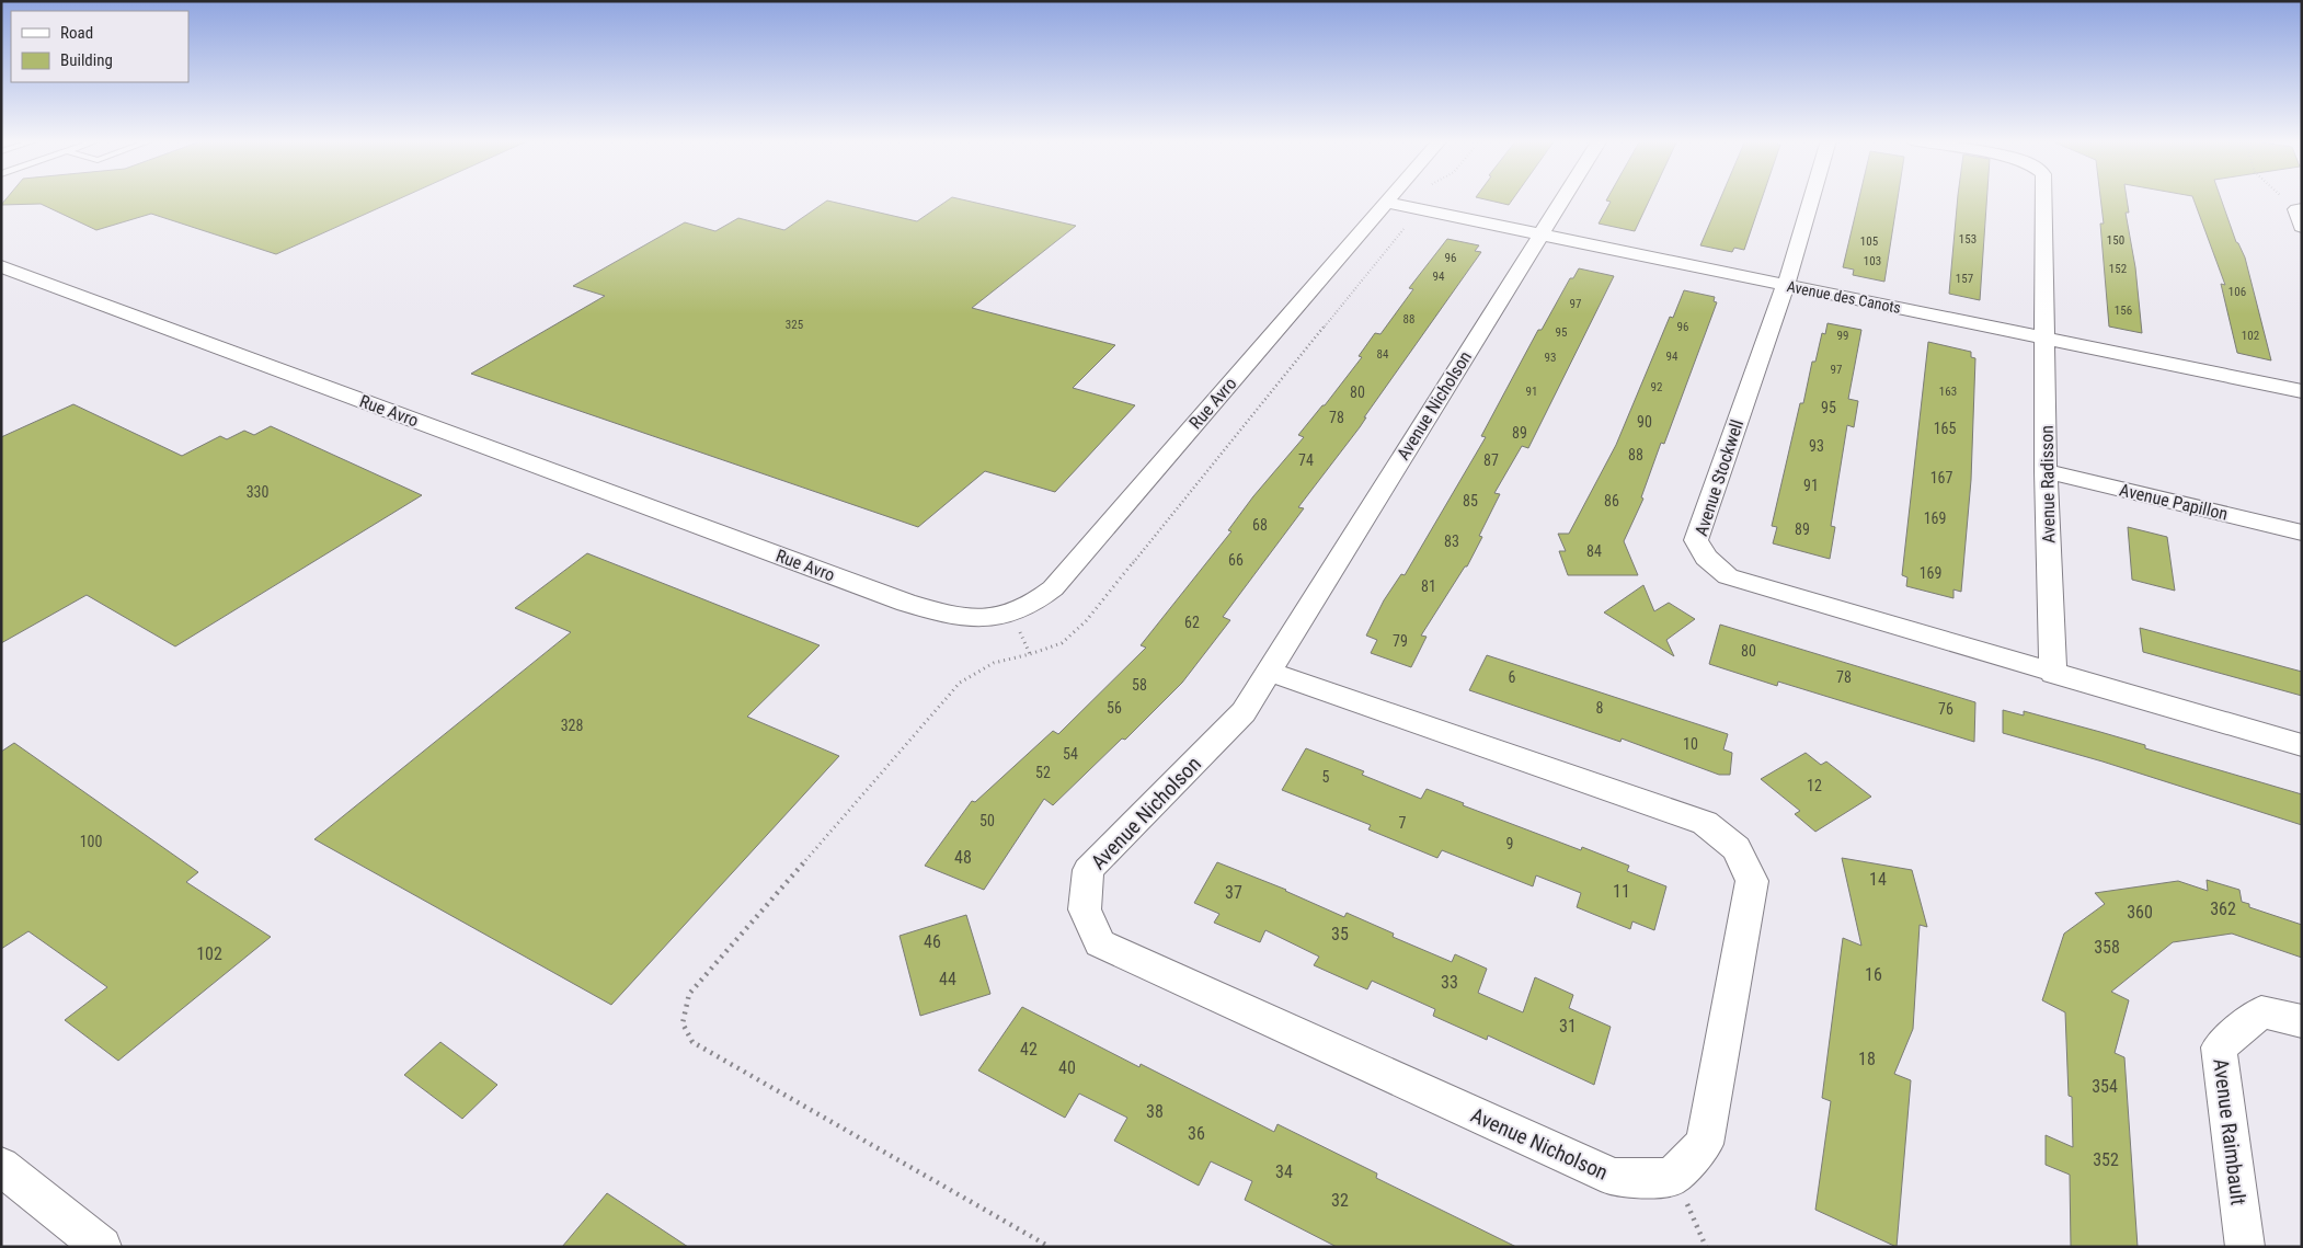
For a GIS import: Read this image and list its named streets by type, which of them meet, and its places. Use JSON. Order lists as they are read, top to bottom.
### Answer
{
  "streets": {
    "street": [
      "Avenue des Canots",
      "Rue Avro",
      "Avenue Nicholson",
      "Avenue Stockwell",
      "Avenue Radisson",
      "Avenue Papillon",
      "Avenue Raimbault"
    ]
  },
  "crossings": [
    ["Avenue des Canots", "Rue Avro"],
    ["Avenue des Canots", "Avenue Nicholson"],
    ["Avenue des Canots", "Avenue Stockwell"],
    ["Avenue des Canots", "Avenue Radisson"],
    ["Avenue Stockwell", "Avenue Radisson"],
    ["Avenue Radisson", "Avenue Papillon"]
  ],
  "house_numbers": [
    "153",
    "150",
    "105",
    "96",
    "103",
    "152",
    "94",
    "157",
    "106",
    "97",
    "156",
    "88",
    "325",
    "96",
    "95",
    "99",
    "102",
    "84",
    "94",
    "93",
    "97",
    "92",
    "91",
    "163",
    "80",
    "95",
    "78",
    "90",
    "165",
    "89",
    "93",
    "88",
    "74",
    "87",
    "167",
    "91",
    "330",
    "85",
    "86",
    "169",
    "68",
    "89",
    "83",
    "84",
    "66",
    "169",
    "81",
    "62",
    "79",
    "80",
    "6",
    "78",
    "58",
    "56",
    "8",
    "76",
    "328",
    "10",
    "54",
    "52",
    "5",
    "12",
    "50",
    "7",
    "100",
    "9",
    "48",
    "14",
    "11",
    "37",
    "362",
    "360",
    "35",
    "46",
    "358",
    "102",
    "16",
    "44",
    "33",
    "31",
    "42",
    "18",
    "40",
    "354",
    "38",
    "36",
    "352",
    "34",
    "32"
  ],
  "legend": ["Road", "Building"]
}
